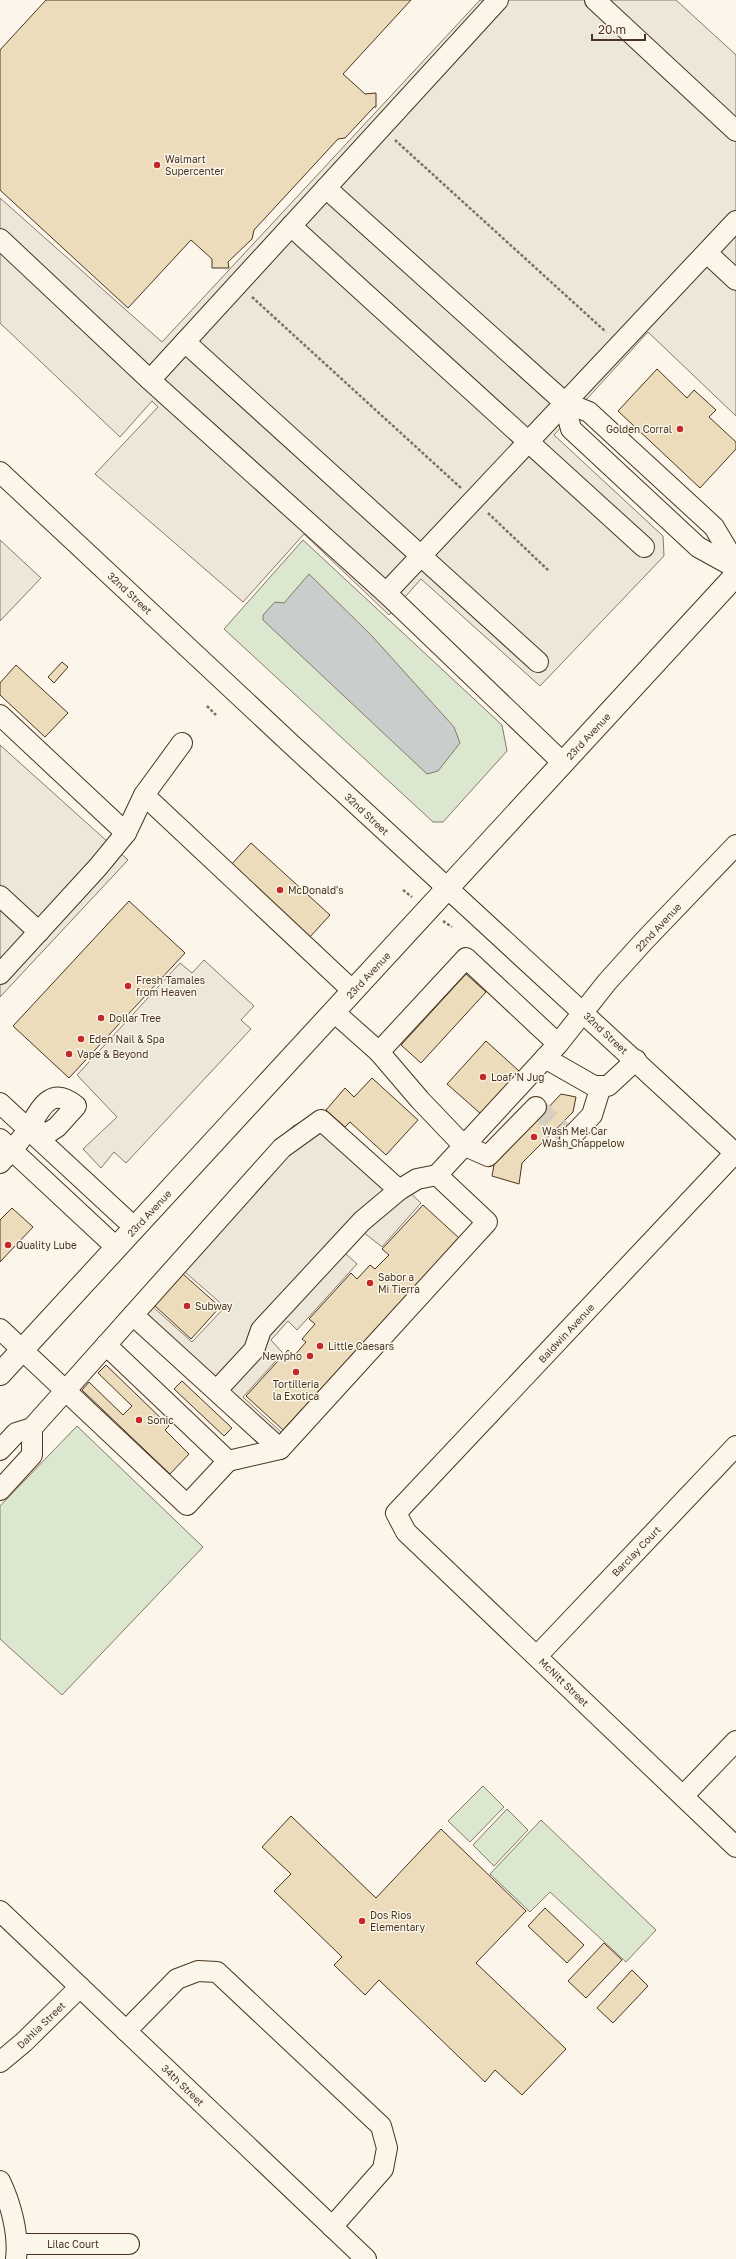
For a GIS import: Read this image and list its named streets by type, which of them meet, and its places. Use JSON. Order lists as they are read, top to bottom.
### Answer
{
  "streets": {
    "main road": ["23rd Avenue"],
    "street": [
      "32nd Street",
      "22nd Avenue",
      "Baldwin Avenue",
      "Barclay Court",
      "McNitt Street",
      "Dahlia Street",
      "34th Street",
      "Lilac Court"
    ]
  },
  "crossings": [
    ["32nd Street", "23rd Avenue"],
    ["32nd Street", "22nd Avenue"],
    ["32nd Street", "Baldwin Avenue"],
    ["Baldwin Avenue", "McNitt Street"],
    ["Barclay Court", "McNitt Street"],
    ["Dahlia Street", "34th Street"]
  ],
  "places": [
    "Walmart Supercenter",
    "Golden Corral",
    "McDonald's",
    "Fresh Tamales from Heaven",
    "Dollar Tree",
    "Eden Nail & Spa",
    "Vape & Beyond",
    "Loaf 'N Jug",
    "Wash Me! Car Wash Chappelow",
    "Quality Lube",
    "Sabor a Mi Tierra",
    "Subway",
    "Little Caesars",
    "Newpho",
    "Tortilleria la Exotica",
    "Sonic",
    "Dos Rios Elementary"
  ],
  "scale_bar": "20 m"
}
